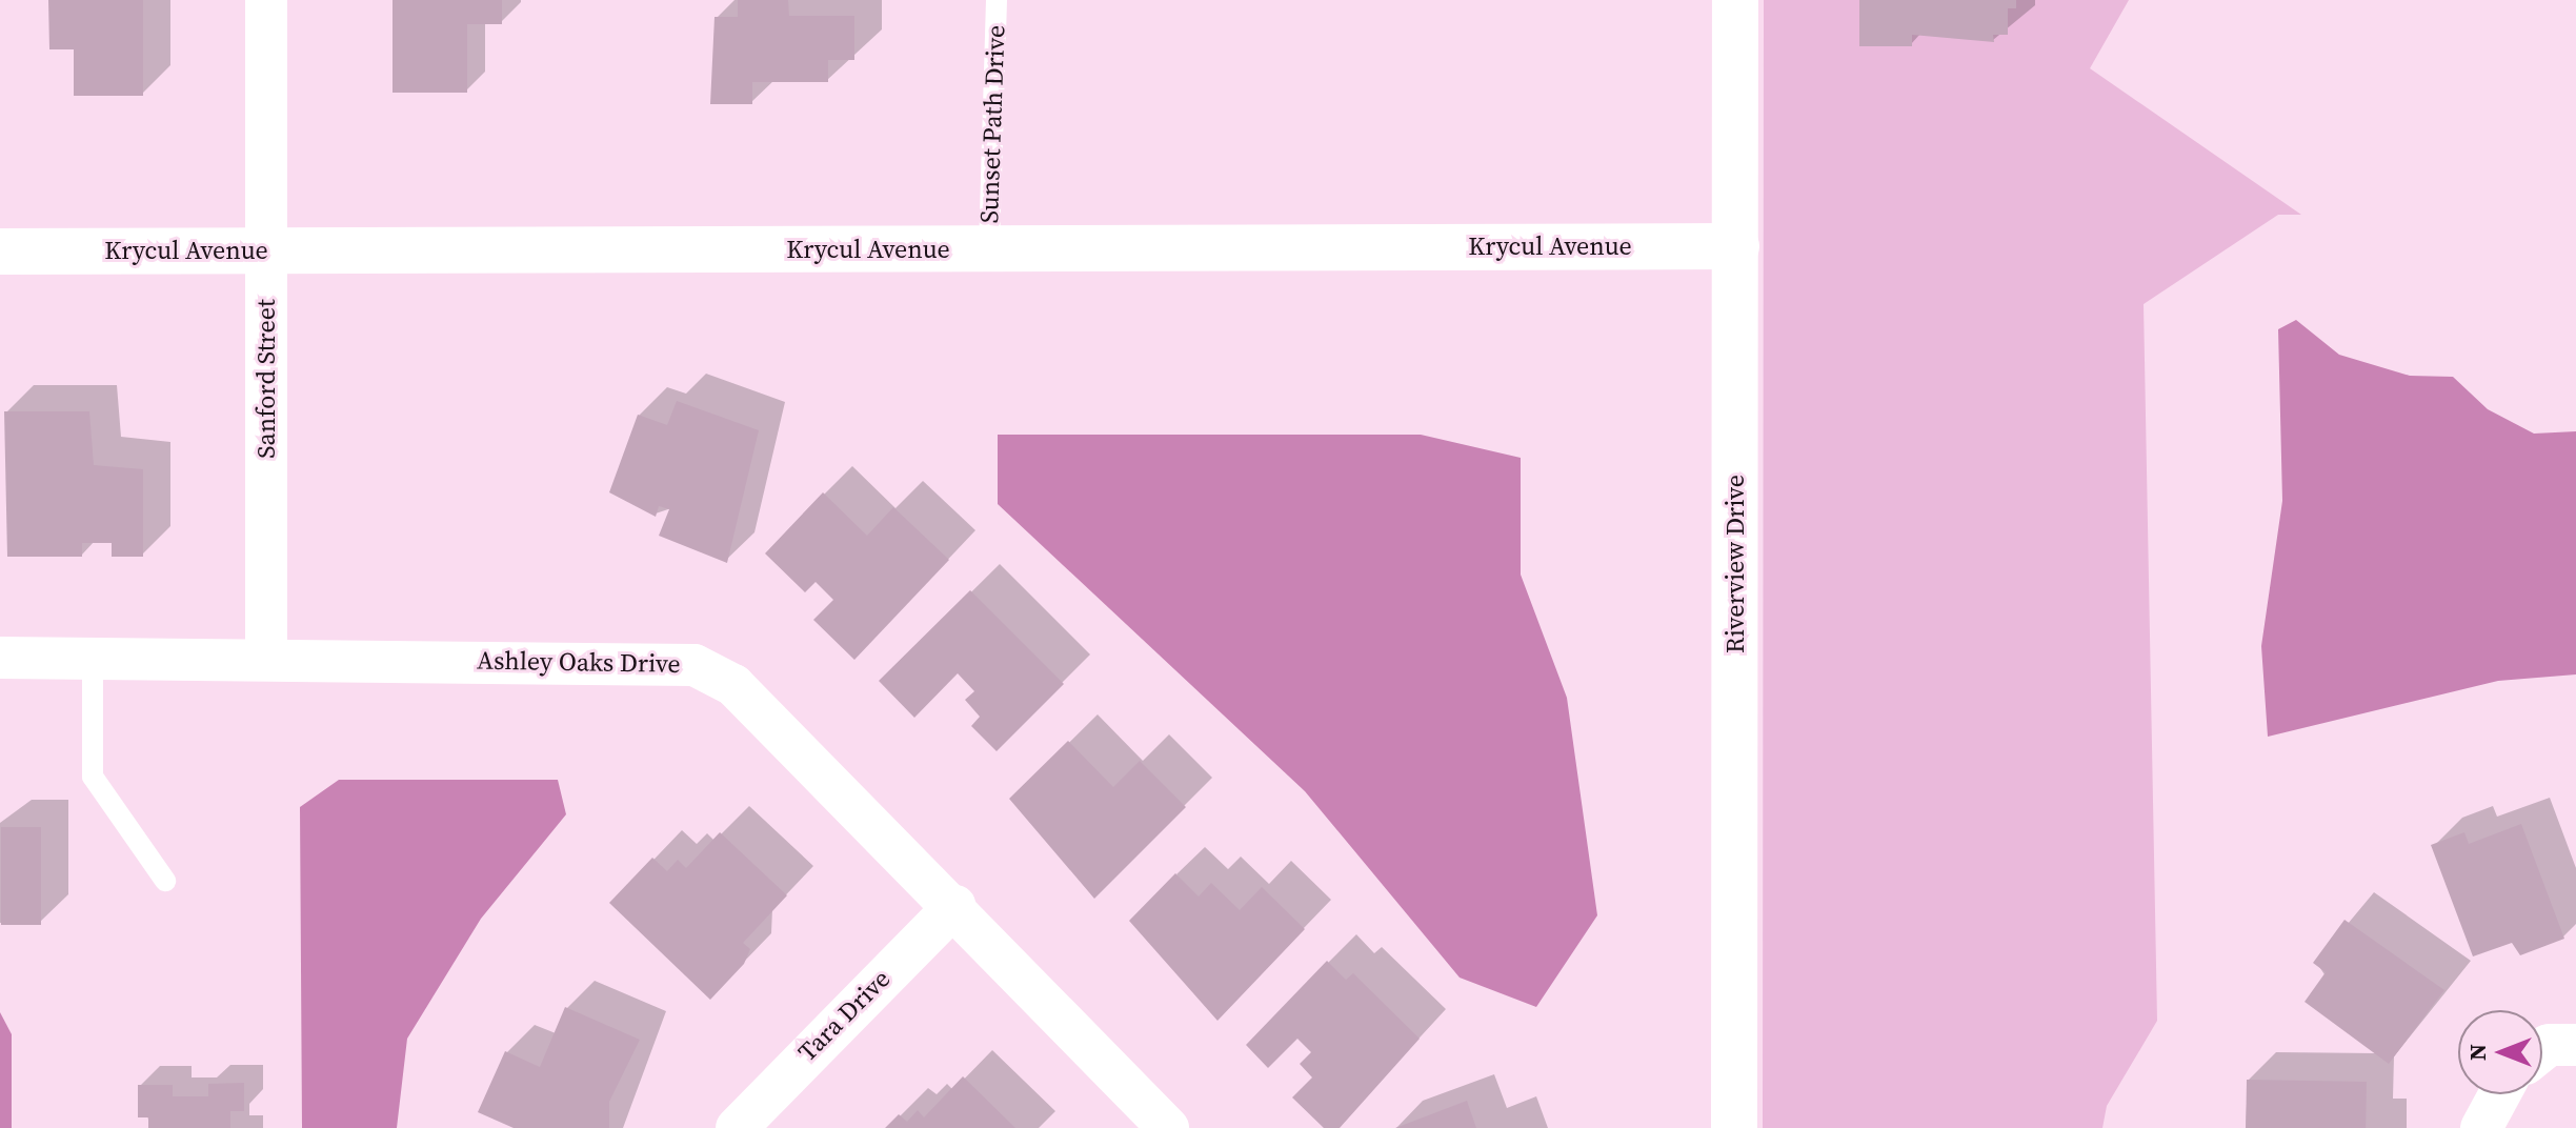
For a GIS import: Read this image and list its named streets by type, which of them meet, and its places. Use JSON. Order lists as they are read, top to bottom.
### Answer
{
  "streets": {
    "street": [
      "Krycul Avenue",
      "Sanford Street",
      "Riverview Drive",
      "Ashley Oaks Drive",
      "Tara Drive"
    ],
    "lane": ["Sunset Path Drive"]
  },
  "crossings": [
    ["Sunset Path Drive", "Krycul Avenue"],
    ["Krycul Avenue", "Sanford Street"],
    ["Krycul Avenue", "Riverview Drive"],
    ["Sanford Street", "Ashley Oaks Drive"],
    ["Ashley Oaks Drive", "Tara Drive"]
  ],
  "north": "left"
}
